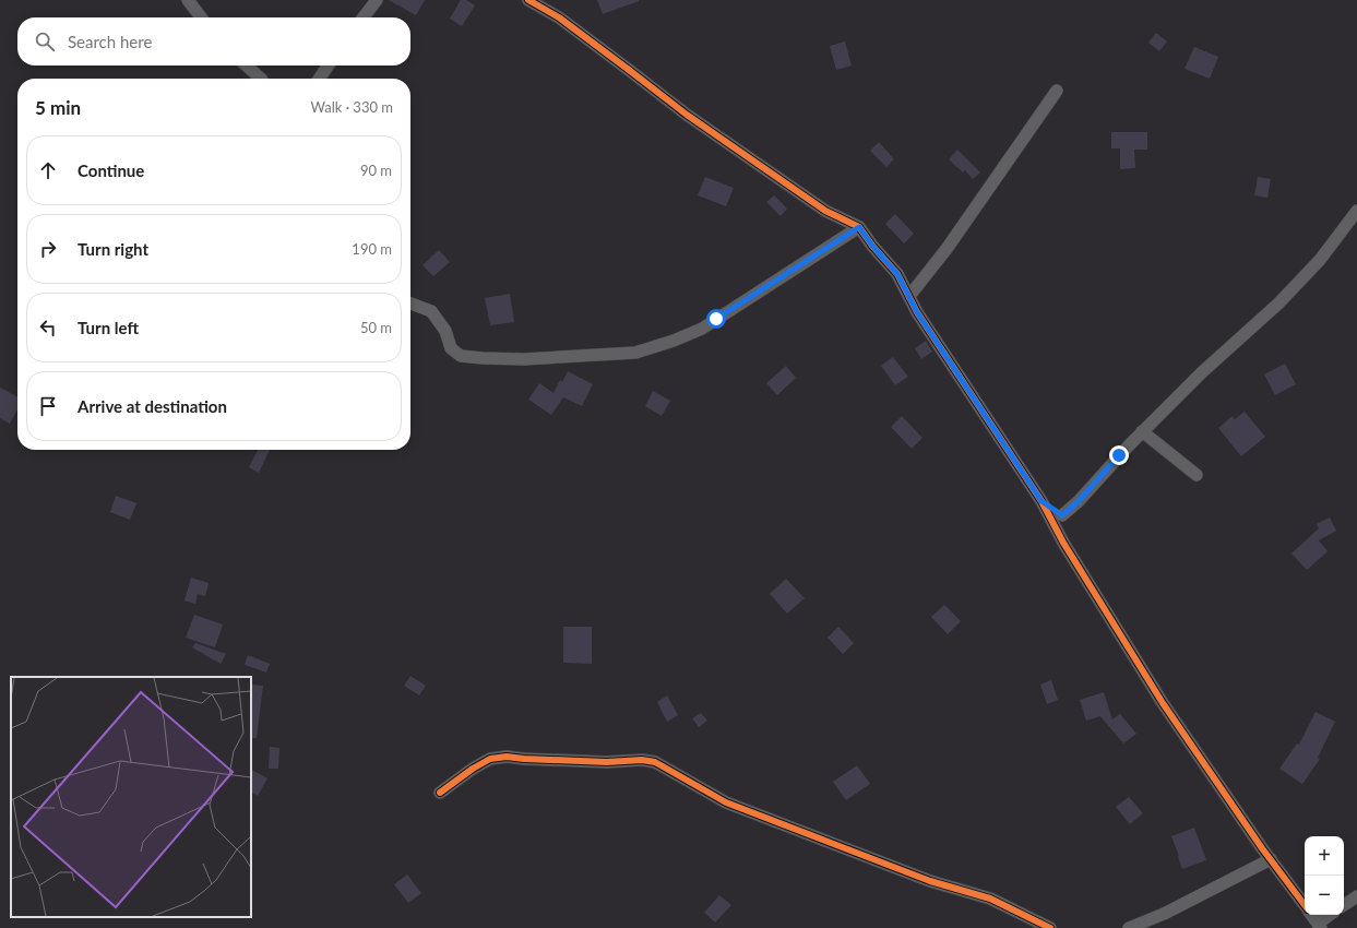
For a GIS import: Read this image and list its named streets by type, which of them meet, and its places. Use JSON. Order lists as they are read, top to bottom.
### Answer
{
  "page": {
    "search": "Search here",
    "heading": ["5 min", "Walk · 330 m"],
    "list": [
      ["Continue", "90 m"],
      ["Turn right", "190 m"],
      ["Turn left", "50 m"],
      "Arrive at destination"
    ],
    "map_buttons": ["+", "−"]
  }
}
